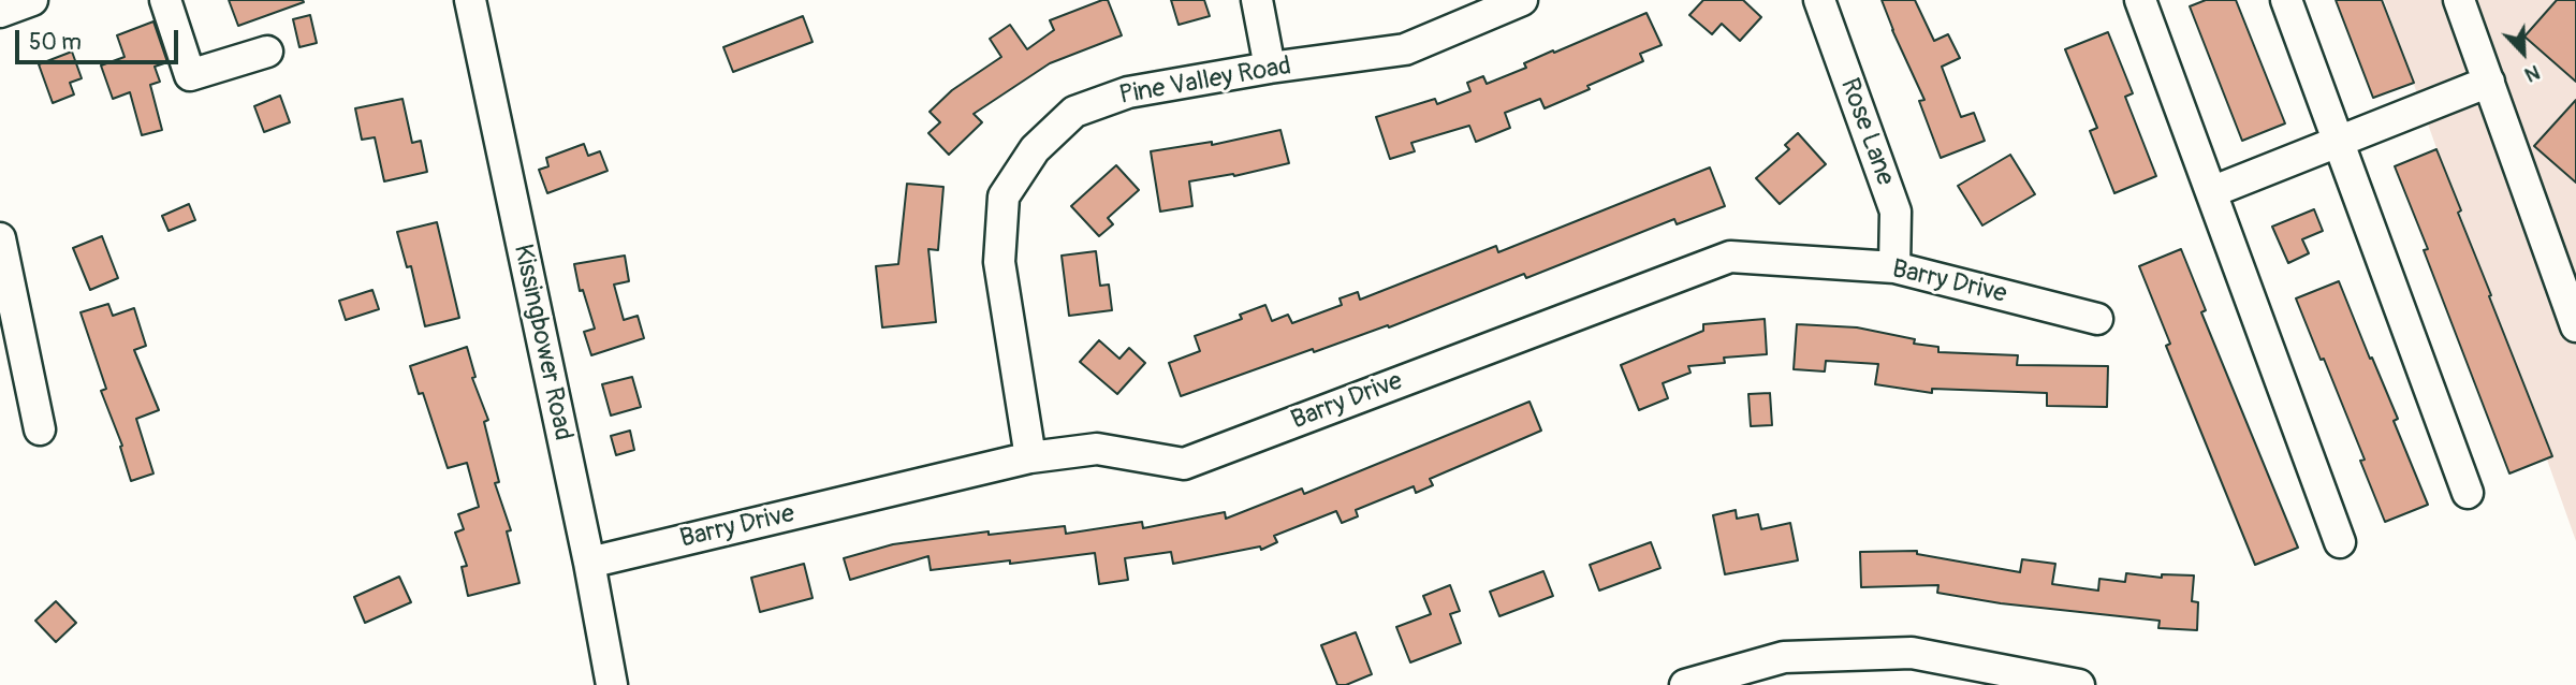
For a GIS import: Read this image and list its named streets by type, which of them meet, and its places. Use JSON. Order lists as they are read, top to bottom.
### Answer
{
  "streets": {
    "street": [
      "Pine Valley Road",
      "Rose Lane",
      "Barry Drive",
      "Kissingbower Road"
    ]
  },
  "crossings": [
    ["Pine Valley Road", "Barry Drive"],
    ["Rose Lane", "Barry Drive"],
    ["Barry Drive", "Kissingbower Road"]
  ],
  "scale_bar": "50 m",
  "north": "bottom right"
}
